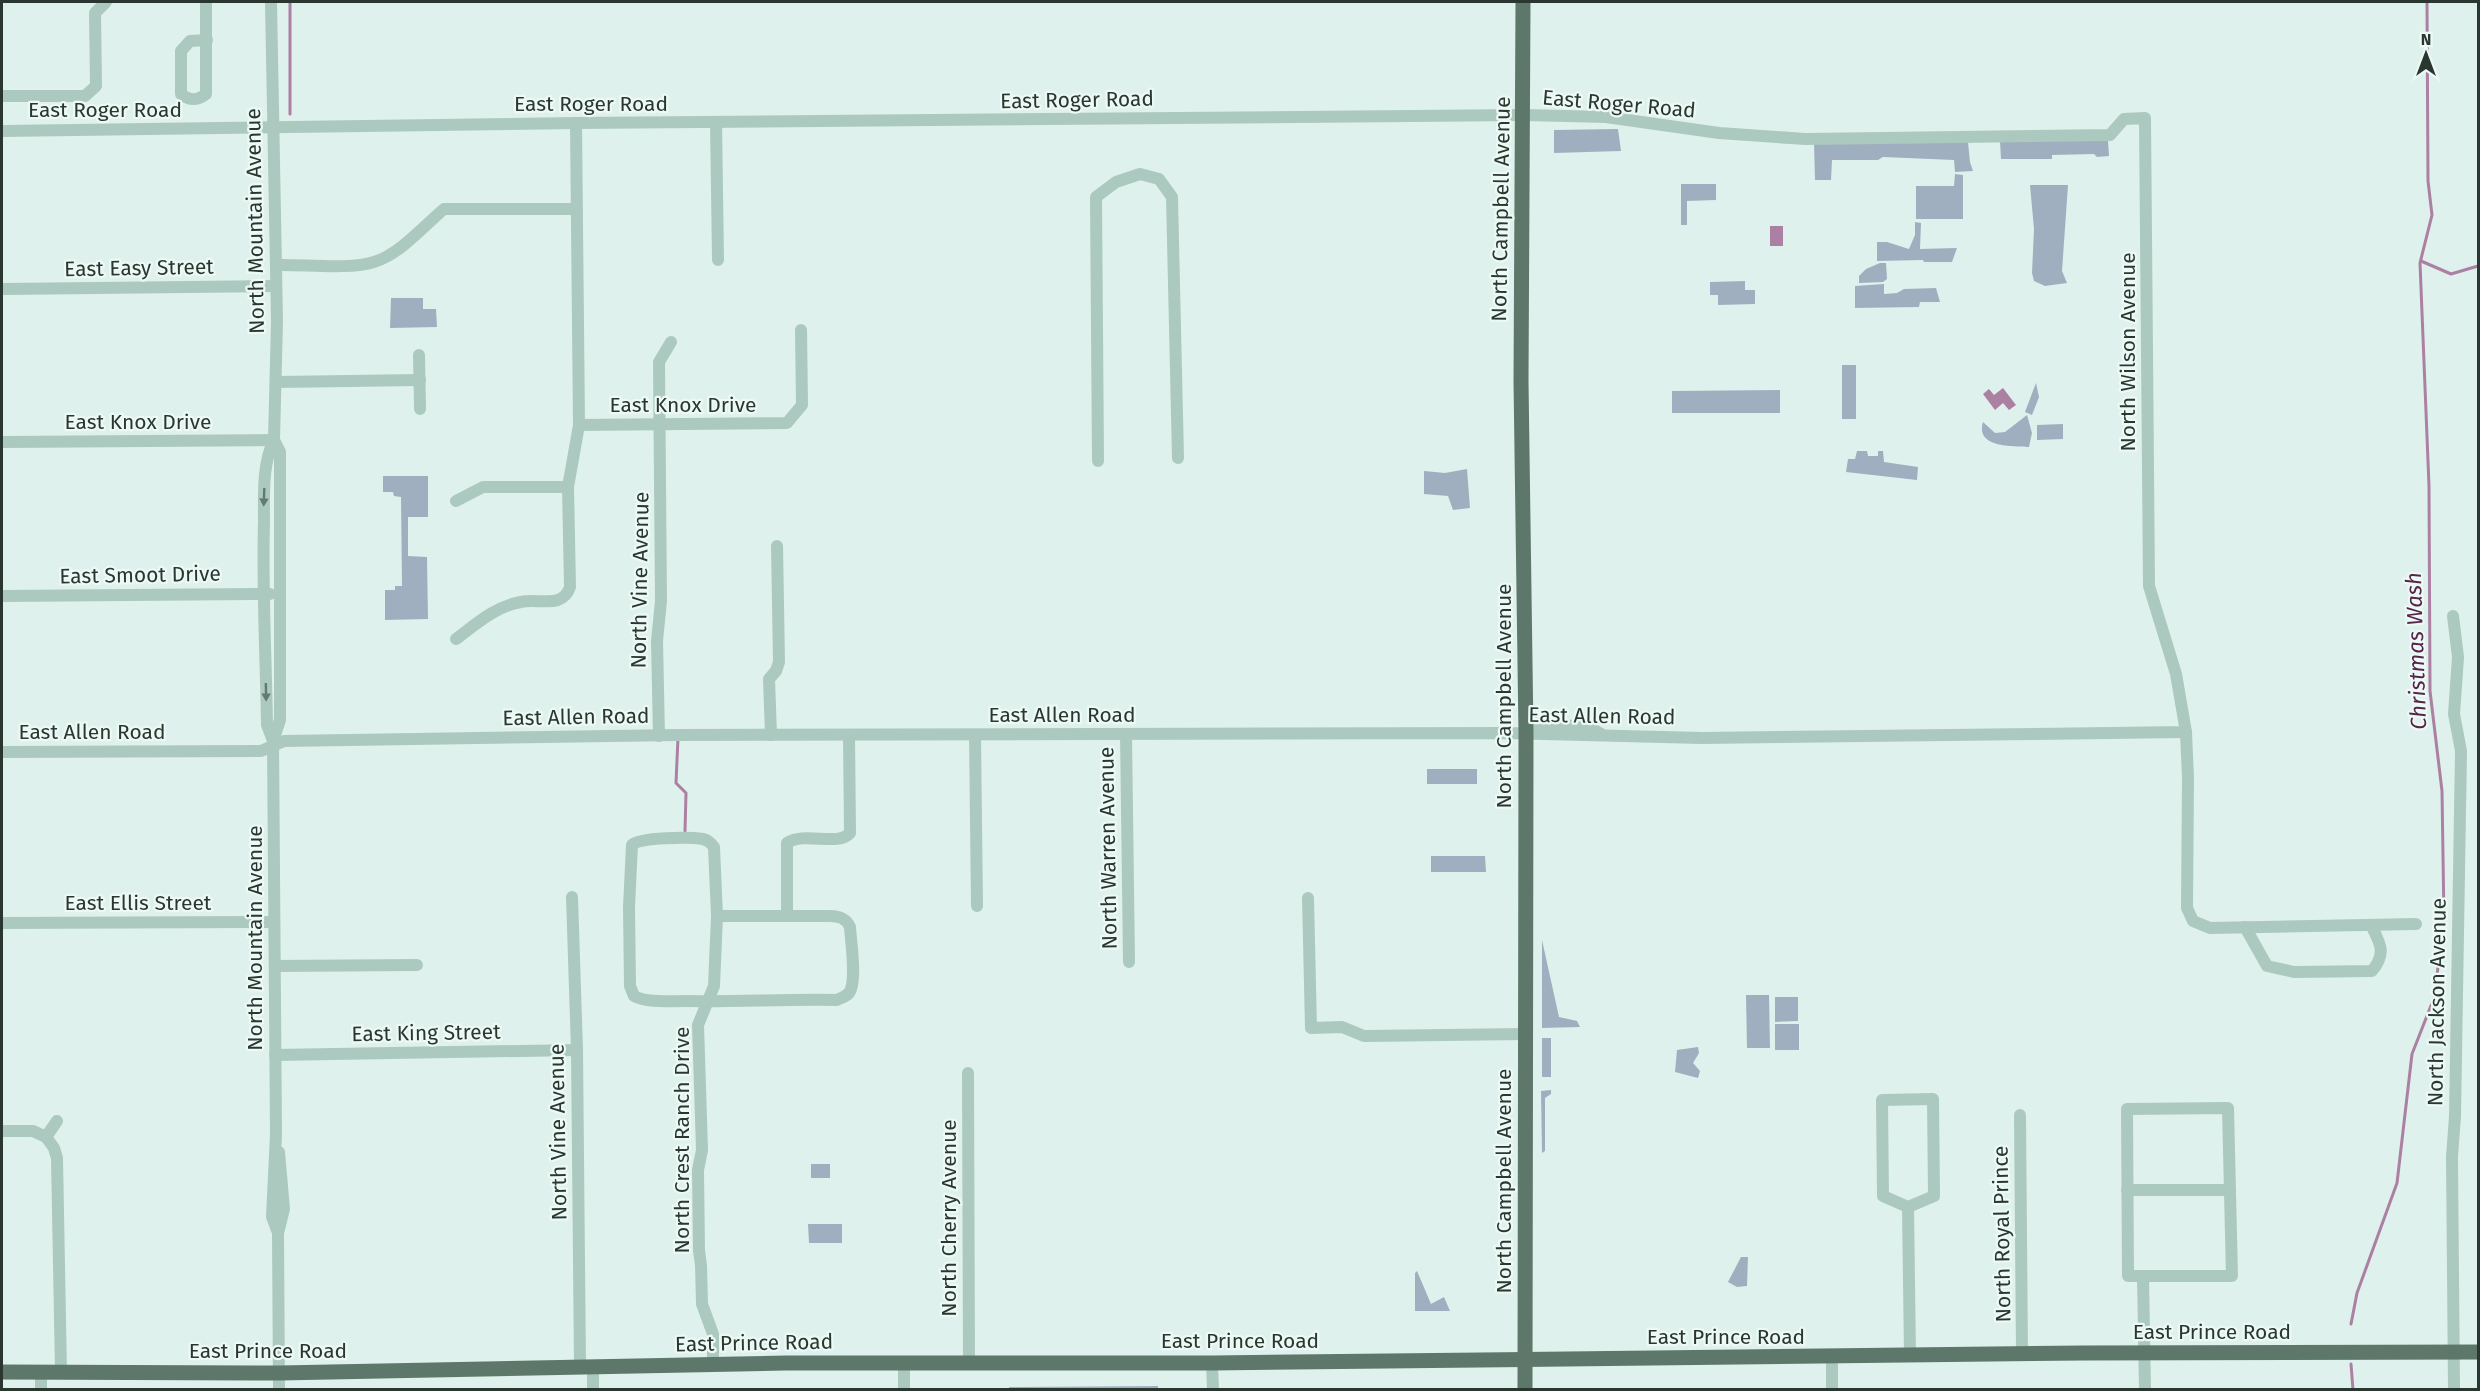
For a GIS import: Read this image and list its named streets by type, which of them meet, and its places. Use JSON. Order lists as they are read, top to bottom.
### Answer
{
  "streets": {
    "main road": ["North Campbell Avenue", "East Prince Road"],
    "street": [
      "East Roger Road",
      "North Mountain Avenue",
      "East Easy Street",
      "North Wilson Avenue",
      "East Knox Drive",
      "East Smoot Drive",
      "North Vine Avenue",
      "East Allen Road",
      "North Warren Avenue",
      "East Ellis Street",
      "North Jackson Avenue",
      "East King Street",
      "North Crest Ranch Drive",
      "North Cherry Avenue",
      "North Royal Prince"
    ]
  },
  "crossings": [
    ["East Roger Road", "North Campbell Avenue"],
    ["East Roger Road", "North Mountain Avenue"],
    ["East Roger Road", "North Wilson Avenue"],
    ["North Campbell Avenue", "East Allen Road"],
    ["North Campbell Avenue", "East Prince Road"],
    ["North Mountain Avenue", "East Easy Street"],
    ["North Mountain Avenue", "East Knox Drive"],
    ["North Mountain Avenue", "East Smoot Drive"],
    ["North Mountain Avenue", "East Allen Road"],
    ["North Mountain Avenue", "East Ellis Street"],
    ["North Mountain Avenue", "East King Street"],
    ["North Mountain Avenue", "East Prince Road"],
    ["North Wilson Avenue", "East Allen Road"],
    ["East Knox Drive", "North Vine Avenue"],
    ["North Vine Avenue", "East Allen Road"],
    ["North Vine Avenue", "East King Street"],
    ["North Vine Avenue", "East Prince Road"],
    ["East Allen Road", "North Warren Avenue"],
    ["North Jackson Avenue", "East Prince Road"],
    ["North Crest Ranch Drive", "East Prince Road"],
    ["North Cherry Avenue", "East Prince Road"],
    ["North Royal Prince", "East Prince Road"]
  ],
  "water": ["Christmas Wash"],
  "north": "top"
}
